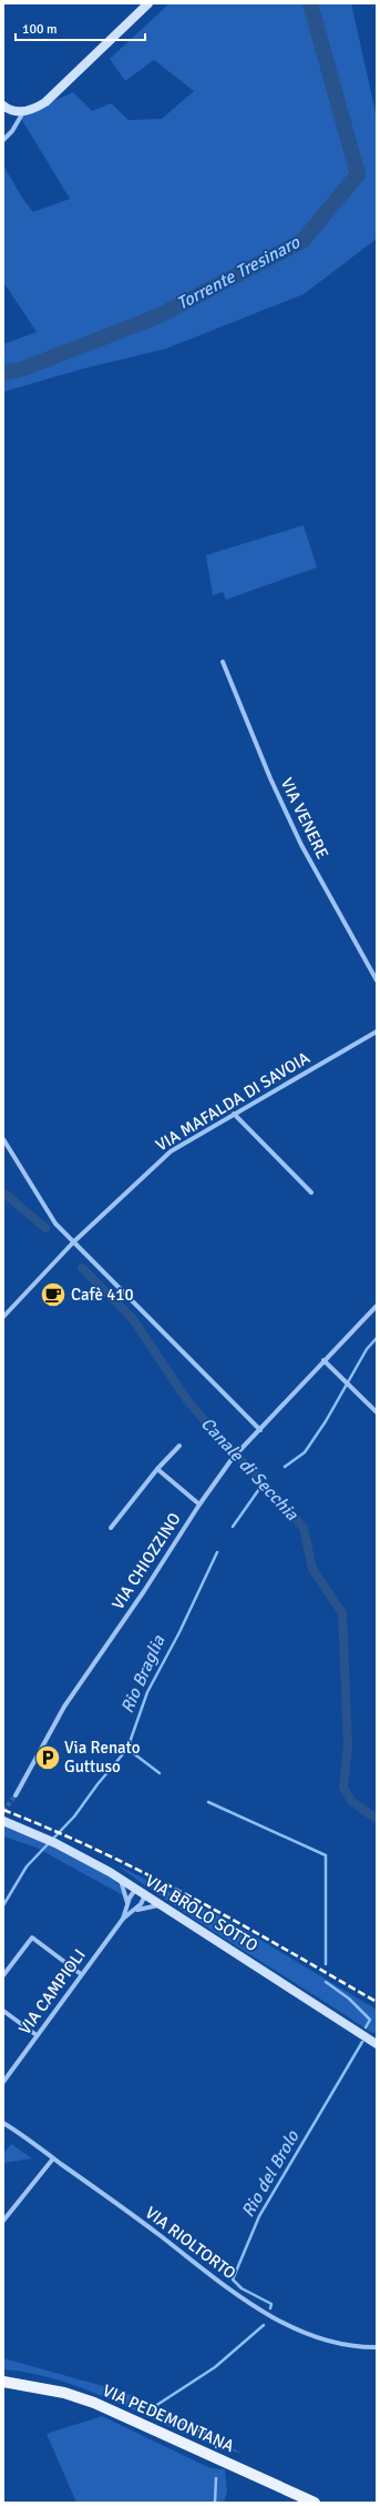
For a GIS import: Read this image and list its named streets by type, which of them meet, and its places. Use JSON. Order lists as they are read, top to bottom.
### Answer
{
  "streets": {
    "main road": ["VIA BROLO SOTTO", "VIA PEDEMONTANA"],
    "street": [
      "VIA VENERE",
      "VIA MAFALDA DI SAVOIA",
      "VIA CHIOZZINO",
      "VIA CAMPIOLI",
      "VIA RIOLTORTO"
    ]
  },
  "crossings": [
    ["VIA BROLO SOTTO", "VIA CAMPIOLI"]
  ],
  "water": [
    "Torrente Tresinaro",
    "Canale di Secchia",
    "Rio Braglia",
    "Rio del Brolo"
  ],
  "places": {
    "cafe": ["Cafè 410"],
    "parking": ["Via Renato Guttuso"]
  },
  "scale_bar": "100 m"
}
